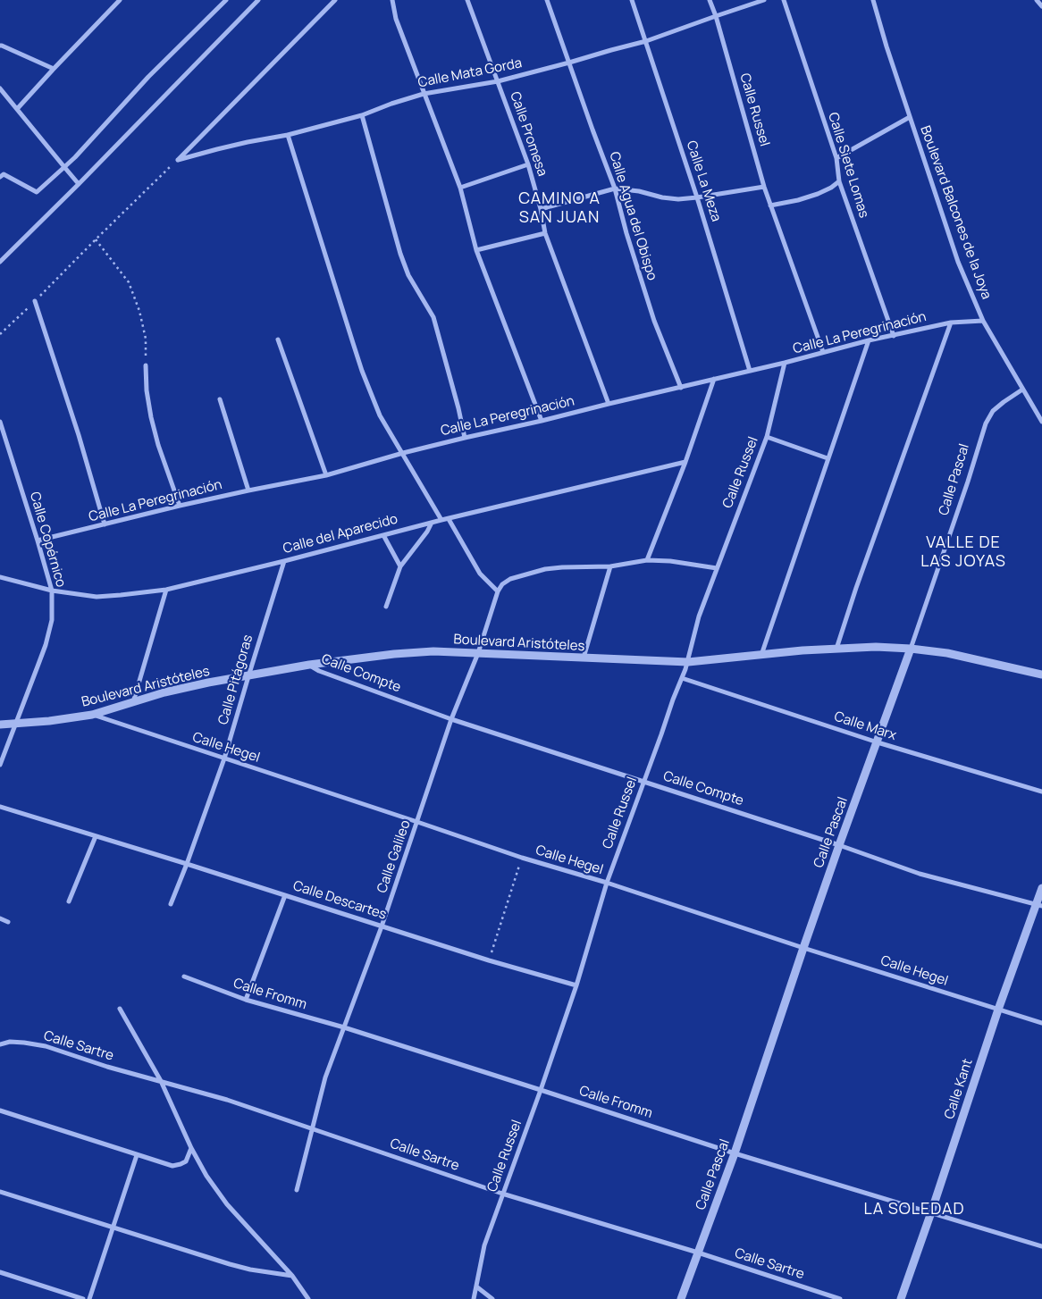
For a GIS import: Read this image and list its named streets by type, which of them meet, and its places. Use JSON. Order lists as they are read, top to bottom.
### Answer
{
  "streets": {
    "street": [
      "Calle Mata Gorda",
      "Calle Russel",
      "Calle Promesa",
      "Calle Siete Lomas",
      "Calle La Meza",
      "Boulevard Balcones de la Joya",
      "Calle Agua del Obispo",
      "Calle La Peregrinación",
      "Calle Pascal",
      "Calle del Aparecido",
      "Calle Copérnico",
      "Boulevard Aristóteles",
      "Calle Compte",
      "Calle Pitágoras",
      "Calle Marx",
      "Calle Hegel",
      "Calle Galileo",
      "Calle Descartes",
      "Calle Fromm",
      "Calle Sartre",
      "Calle Kant"
    ]
  },
  "crossings": [
    ["Calle Mata Gorda", "Calle Russel"],
    ["Calle Mata Gorda", "Calle Promesa"],
    ["Calle Mata Gorda", "Calle La Meza"],
    ["Calle Mata Gorda", "Calle Agua del Obispo"],
    ["Calle Russel", "Calle La Peregrinación"],
    ["Calle Russel", "Boulevard Aristóteles"],
    ["Calle Russel", "Calle Compte"],
    ["Calle Russel", "Calle Marx"],
    ["Calle Russel", "Calle Hegel"],
    ["Calle Russel", "Calle Descartes"],
    ["Calle Russel", "Calle Fromm"],
    ["Calle Russel", "Calle Sartre"],
    ["Calle Promesa", "Calle La Peregrinación"],
    ["Calle Siete Lomas", "Calle La Peregrinación"],
    ["Calle La Meza", "Calle La Peregrinación"],
    ["Boulevard Balcones de la Joya", "Calle La Peregrinación"],
    ["Boulevard Balcones de la Joya", "Calle Pascal"],
    ["Calle Agua del Obispo", "Calle La Peregrinación"],
    ["Calle La Peregrinación", "Calle Copérnico"],
    ["Calle Pascal", "Boulevard Aristóteles"],
    ["Calle Pascal", "Calle Compte"],
    ["Calle Pascal", "Calle Marx"],
    ["Calle Pascal", "Calle Hegel"],
    ["Calle Pascal", "Calle Fromm"],
    ["Calle Pascal", "Calle Sartre"],
    ["Calle del Aparecido", "Calle Copérnico"],
    ["Calle del Aparecido", "Calle Pitágoras"],
    ["Calle Copérnico", "Boulevard Aristóteles"],
    ["Boulevard Aristóteles", "Calle Compte"],
    ["Boulevard Aristóteles", "Calle Pitágoras"],
    ["Boulevard Aristóteles", "Calle Hegel"],
    ["Boulevard Aristóteles", "Calle Galileo"],
    ["Calle Compte", "Calle Galileo"],
    ["Calle Compte", "Calle Kant"],
    ["Calle Pitágoras", "Calle Hegel"],
    ["Calle Pitágoras", "Calle Descartes"],
    ["Calle Hegel", "Calle Galileo"],
    ["Calle Hegel", "Calle Kant"],
    ["Calle Galileo", "Calle Descartes"],
    ["Calle Galileo", "Calle Fromm"],
    ["Calle Galileo", "Calle Sartre"],
    ["Calle Fromm", "Calle Kant"]
  ],
  "districts": ["CAMINO A SAN JUAN", "VALLE DE LAS JOYAS", "LA SOLEDAD"]
}
